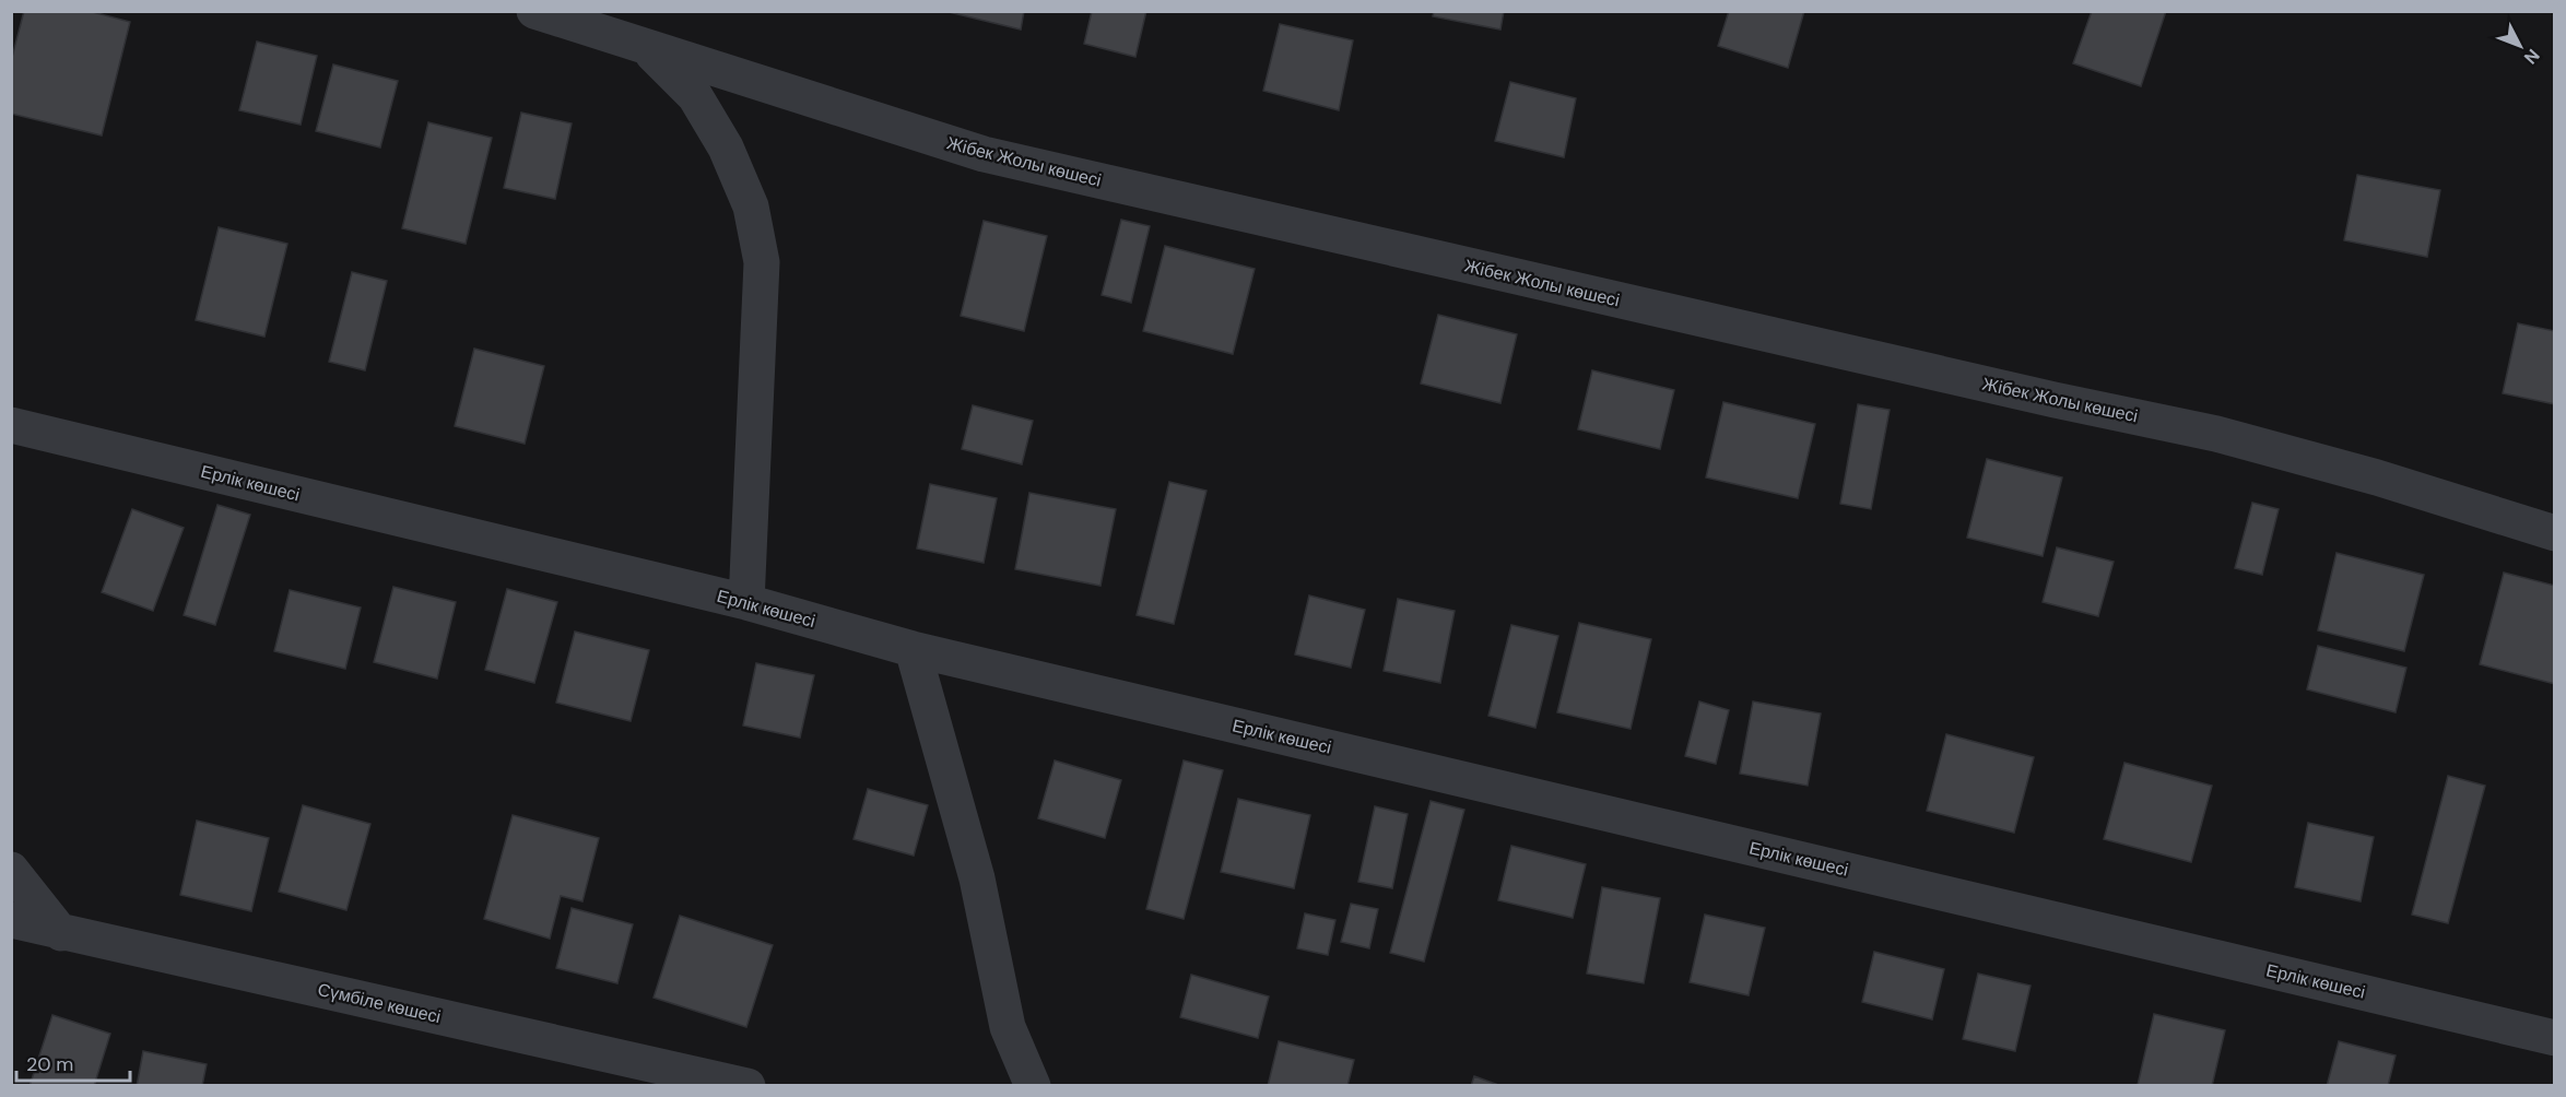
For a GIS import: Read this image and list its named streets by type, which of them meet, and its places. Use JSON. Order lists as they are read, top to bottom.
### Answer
{
  "streets": {
    "street": ["Жібек Жолы көшесі", "Ерлік көшесі", "Сүмбіле көшесі"]
  },
  "scale_bar": "20 m",
  "north": "bottom right"
}
